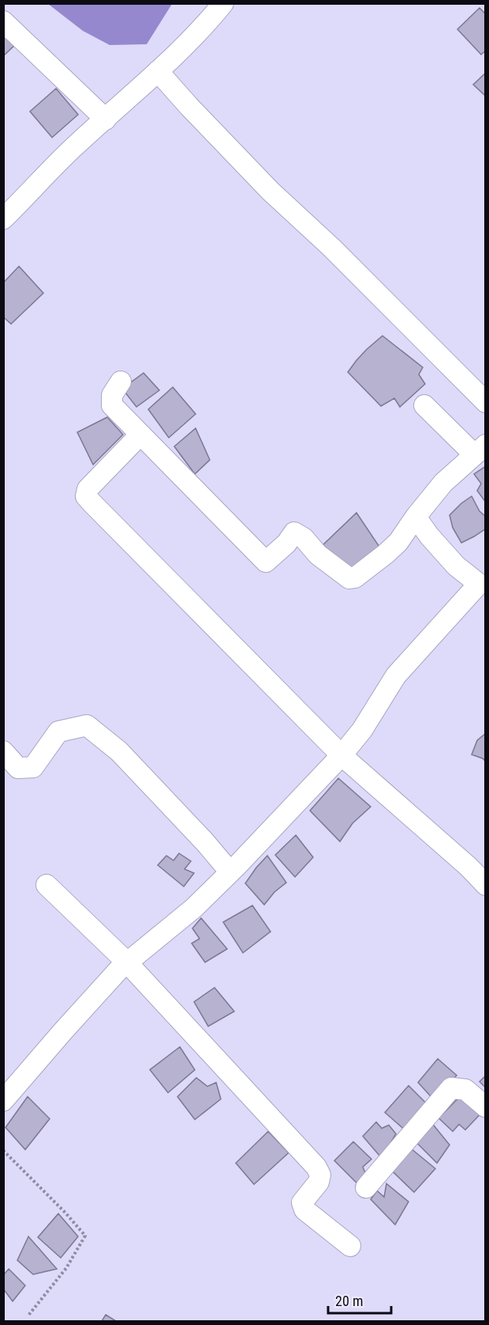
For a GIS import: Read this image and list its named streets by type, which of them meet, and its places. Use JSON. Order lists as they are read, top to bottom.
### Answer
{
  "scale_bar": "20 m"
}
